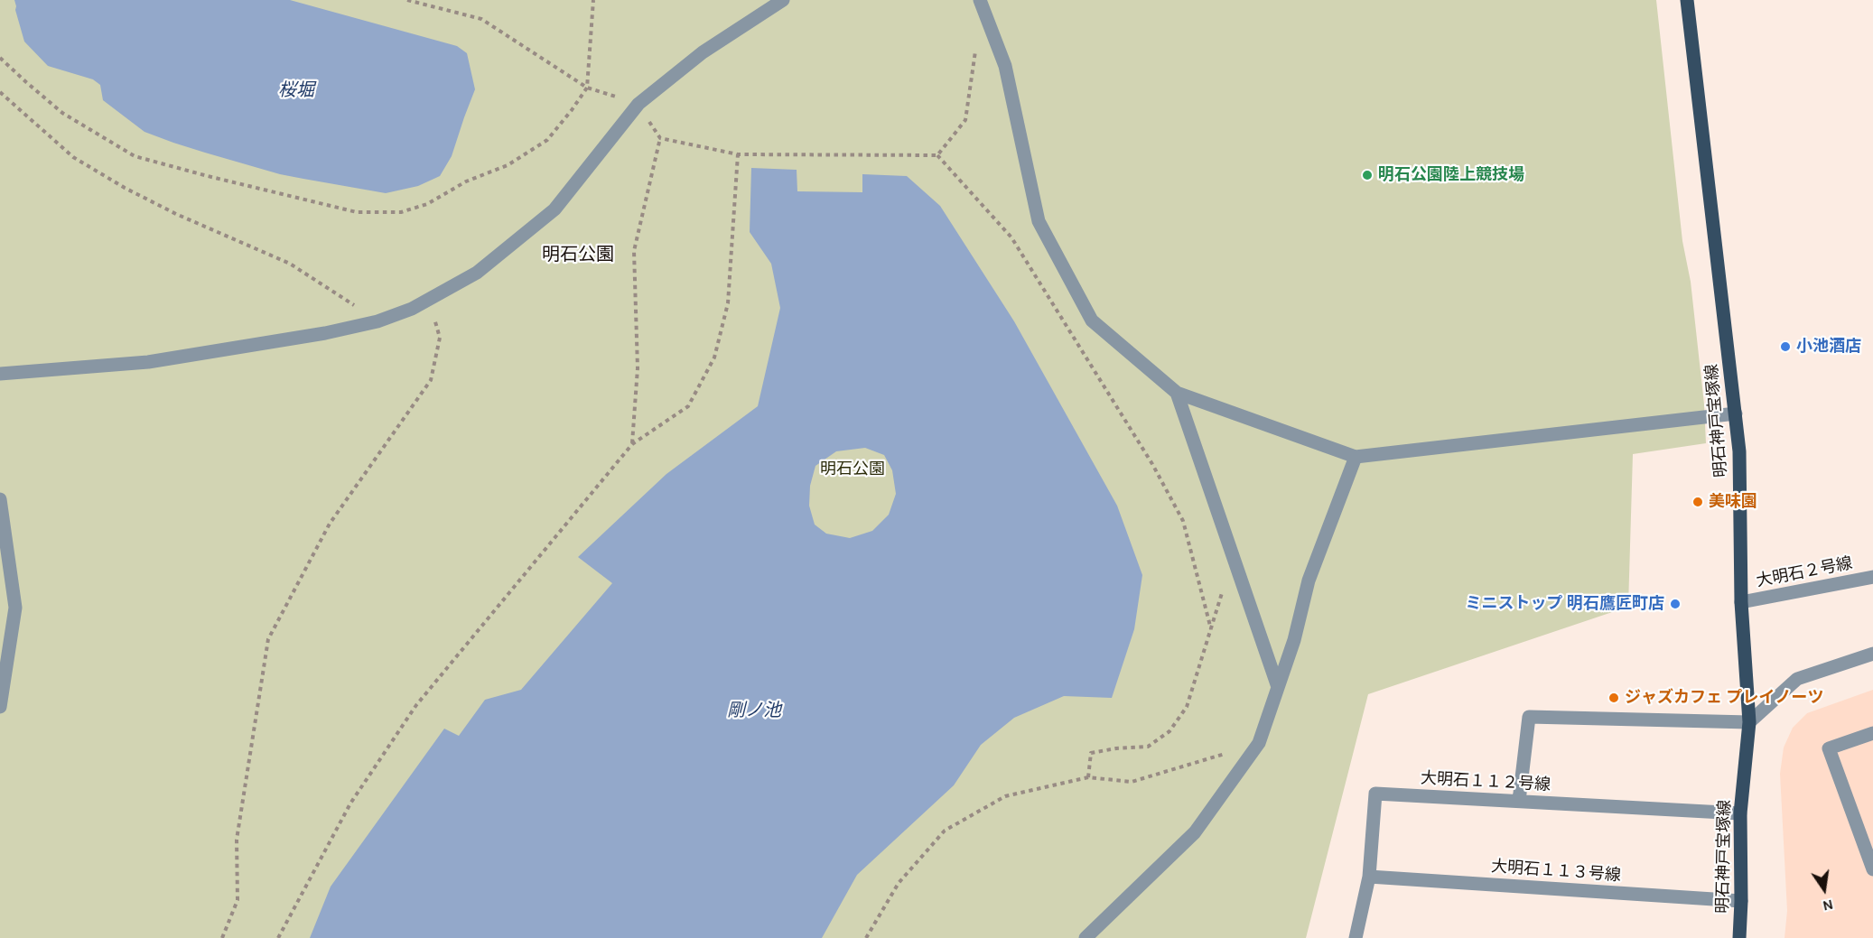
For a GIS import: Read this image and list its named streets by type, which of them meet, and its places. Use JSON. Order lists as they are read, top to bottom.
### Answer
{
  "streets": {
    "main road": ["明石神戸宝塚線"],
    "street": ["大明石２号線", "大明石１１２号線", "大明石１１３号線"]
  },
  "crossings": [
    ["明石神戸宝塚線", "大明石２号線"],
    ["明石神戸宝塚線", "大明石１１２号線"],
    ["明石神戸宝塚線", "大明石１１３号線"],
    ["大明石１１２号線", "大明石１１３号線"]
  ],
  "districts": ["明石公園"],
  "water": ["桜堀", "剛ノ池"],
  "parks": ["明石公園"],
  "places": [
    "明石公園陸上競技場",
    "小池酒店",
    "美味園",
    "ミニストップ 明石鷹匠町店",
    "ジャズカフェ プレイノーツ"
  ],
  "north": "bottom"
}
